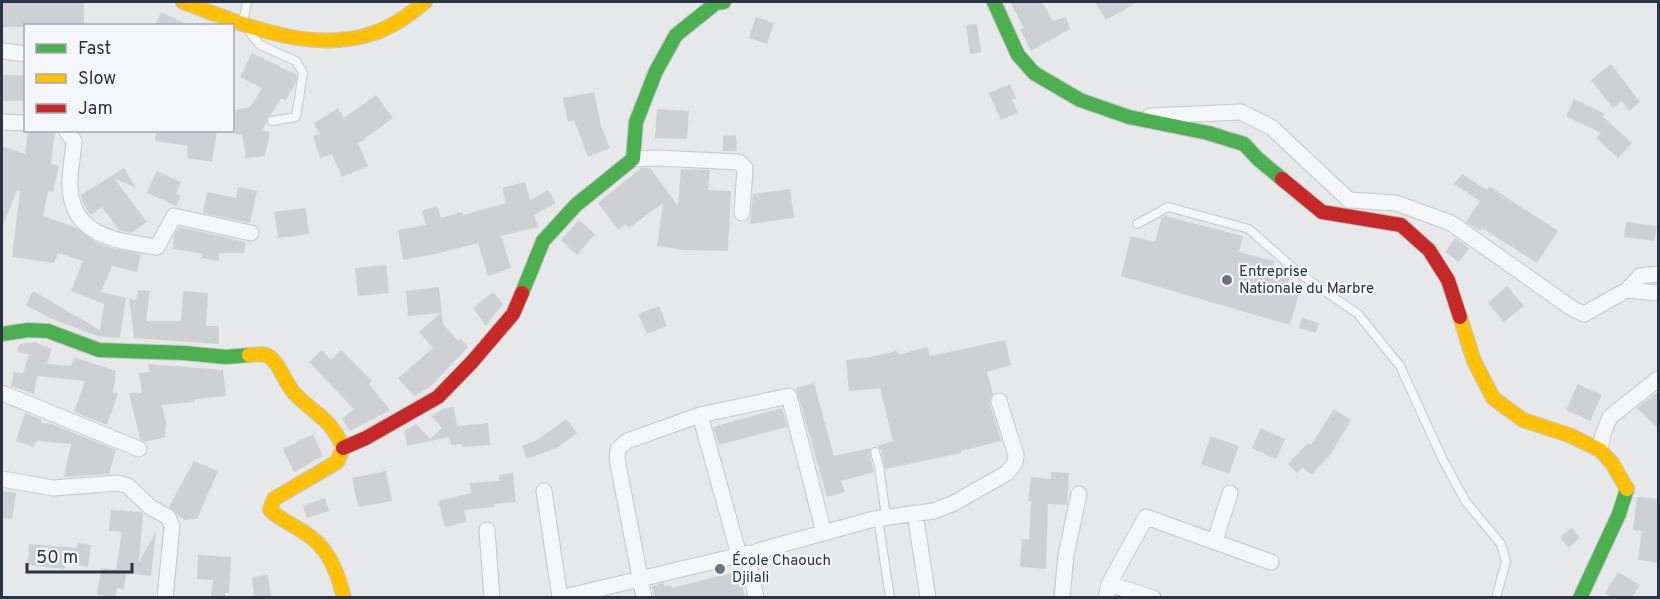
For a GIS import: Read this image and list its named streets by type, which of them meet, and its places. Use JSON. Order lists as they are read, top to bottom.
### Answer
{
  "places": ["Entreprise Nationale du Marbre", "École Chaouch Djilali"],
  "legend": ["Fast", "Slow", "Jam"],
  "scale_bar": "50 m"
}
